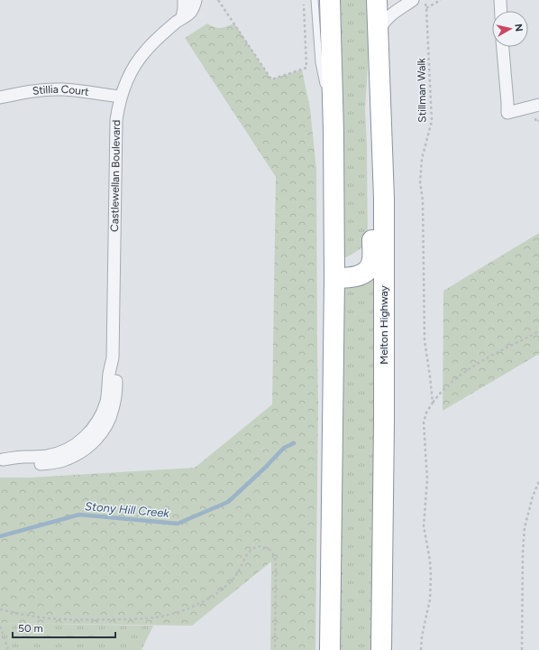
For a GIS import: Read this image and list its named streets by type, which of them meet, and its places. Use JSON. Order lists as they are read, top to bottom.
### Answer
{
  "streets": {
    "highway": ["Melton Highway"],
    "street": ["Stillia Court", "Castlewellan Boulevard"],
    "path": ["Stillman Walk"]
  },
  "crossings": [
    ["Stillia Court", "Castlewellan Boulevard"]
  ],
  "water": ["Stony Hill Creek"],
  "scale_bar": "50 m",
  "north": "right"
}
